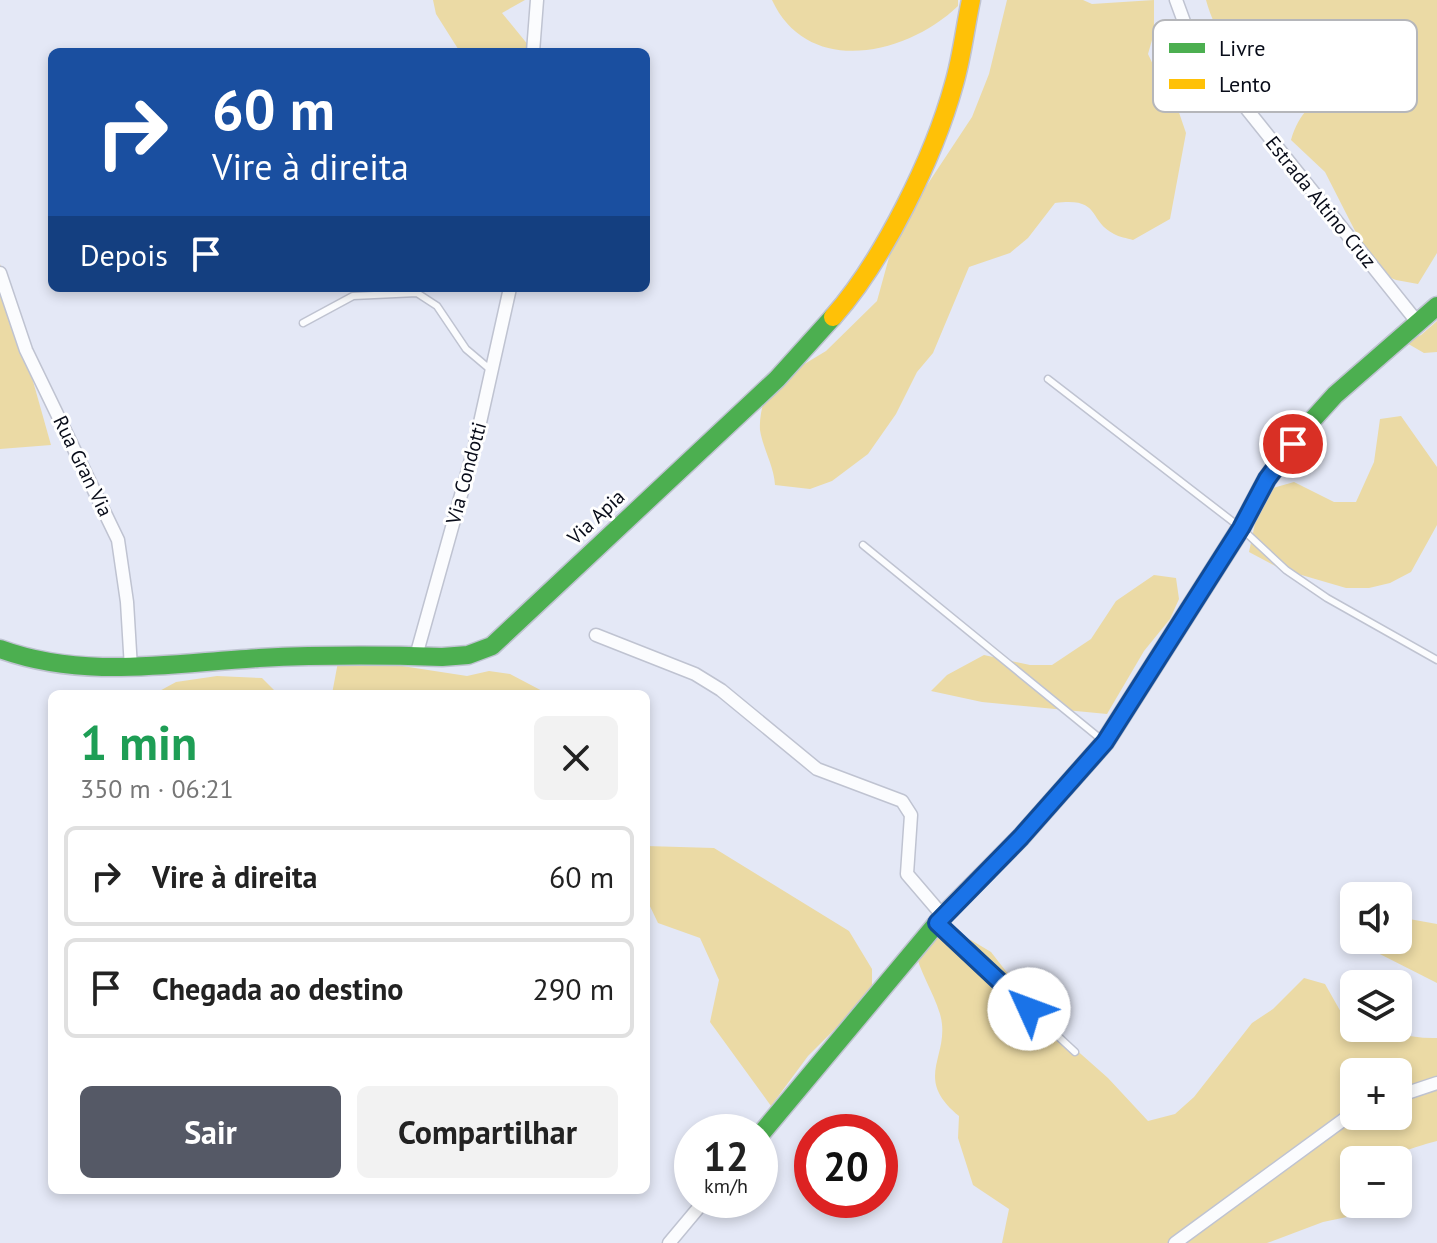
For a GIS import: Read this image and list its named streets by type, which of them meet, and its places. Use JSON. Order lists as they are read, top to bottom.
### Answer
{
  "streets": {
    "street": [
      "Estrada Altino Cruz",
      "Rua Gran Via",
      "Via Condotti",
      "Via Apia"
    ]
  },
  "crossings": [
    ["Rua Gran Via", "Via Apia"],
    ["Via Condotti", "Via Apia"]
  ],
  "legend": ["Livre", "Lento"],
  "page": {
    "turn": ["60 m", "Vire à direita"],
    "then": "Depois",
    "heading": ["1 min", "350 m · 06:21"],
    "list": [
      {
        "name": "Vire à direita",
        "value": "60 m"
      },
      {
        "name": "Chegada ao destino",
        "value": "290 m"
      }
    ],
    "map_buttons": ["+", "−"],
    "buttons": ["Sair", "Compartilhar"],
    "speed": "12 km/h",
    "limit": "20"
  }
}
